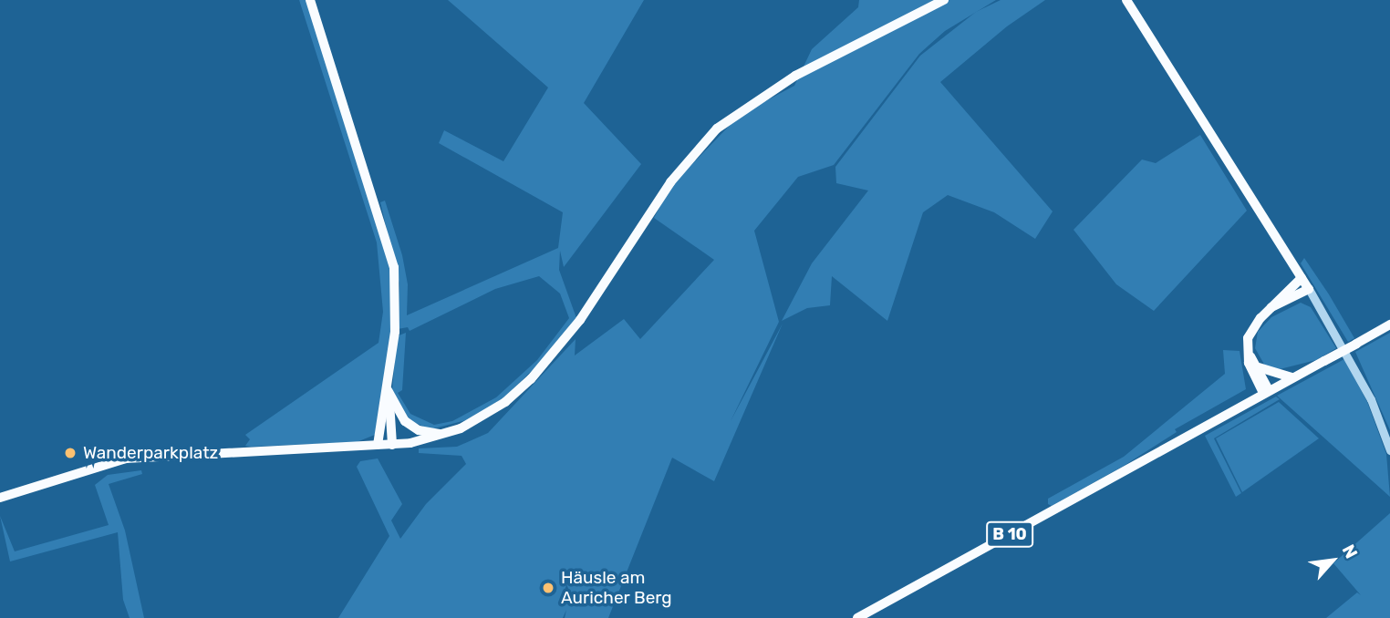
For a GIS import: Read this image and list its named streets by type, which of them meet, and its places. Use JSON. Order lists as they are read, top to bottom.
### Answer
{
  "streets": {
    "main road": ["B 10"]
  },
  "places": ["Wanderparkplatz", "Häusle am Auricher Berg"],
  "north": "top right"
}
